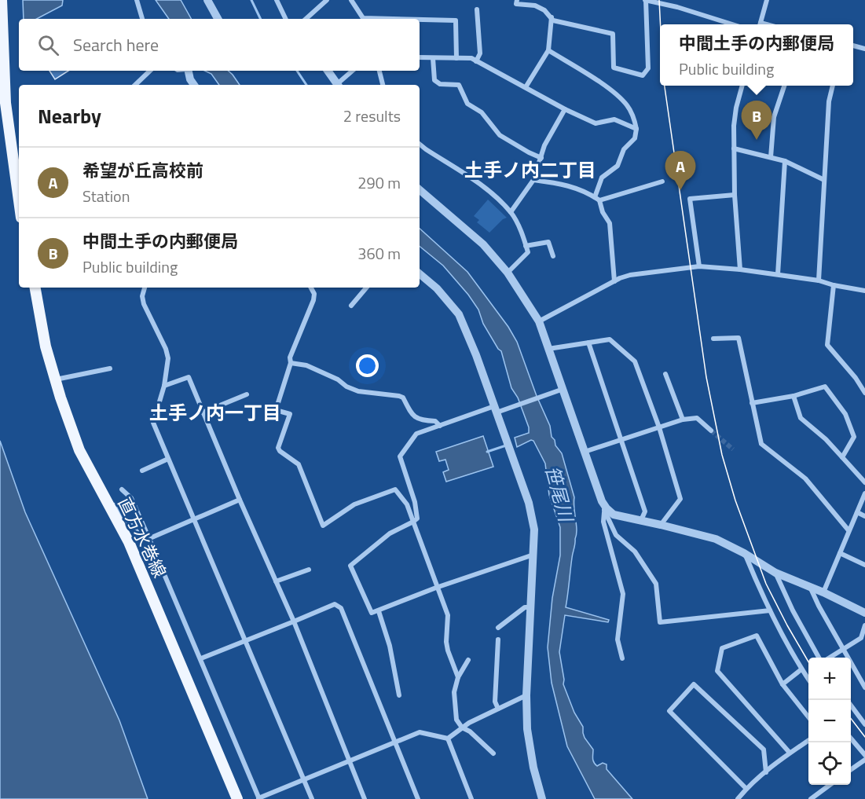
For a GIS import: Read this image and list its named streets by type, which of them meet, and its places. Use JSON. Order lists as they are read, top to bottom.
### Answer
{
  "streets": {
    "main road": ["直方水巻線"]
  },
  "districts": ["土手ノ内二丁目", "土手ノ内一丁目"],
  "water": ["笹尾川"],
  "page": {
    "search": "Search here",
    "popup": ["中間土手の内郵便局", "Public building"],
    "heading": ["Nearby", "2 results"],
    "pins": ["B", "A"],
    "list": [
      {
        "mark": "A",
        "name": "希望が丘高校前",
        "note": "Station",
        "value": "290 m"
      },
      {
        "mark": "B",
        "name": "中間土手の内郵便局",
        "note": "Public building",
        "value": "360 m"
      }
    ],
    "map_buttons": ["+", "−"]
  }
}
